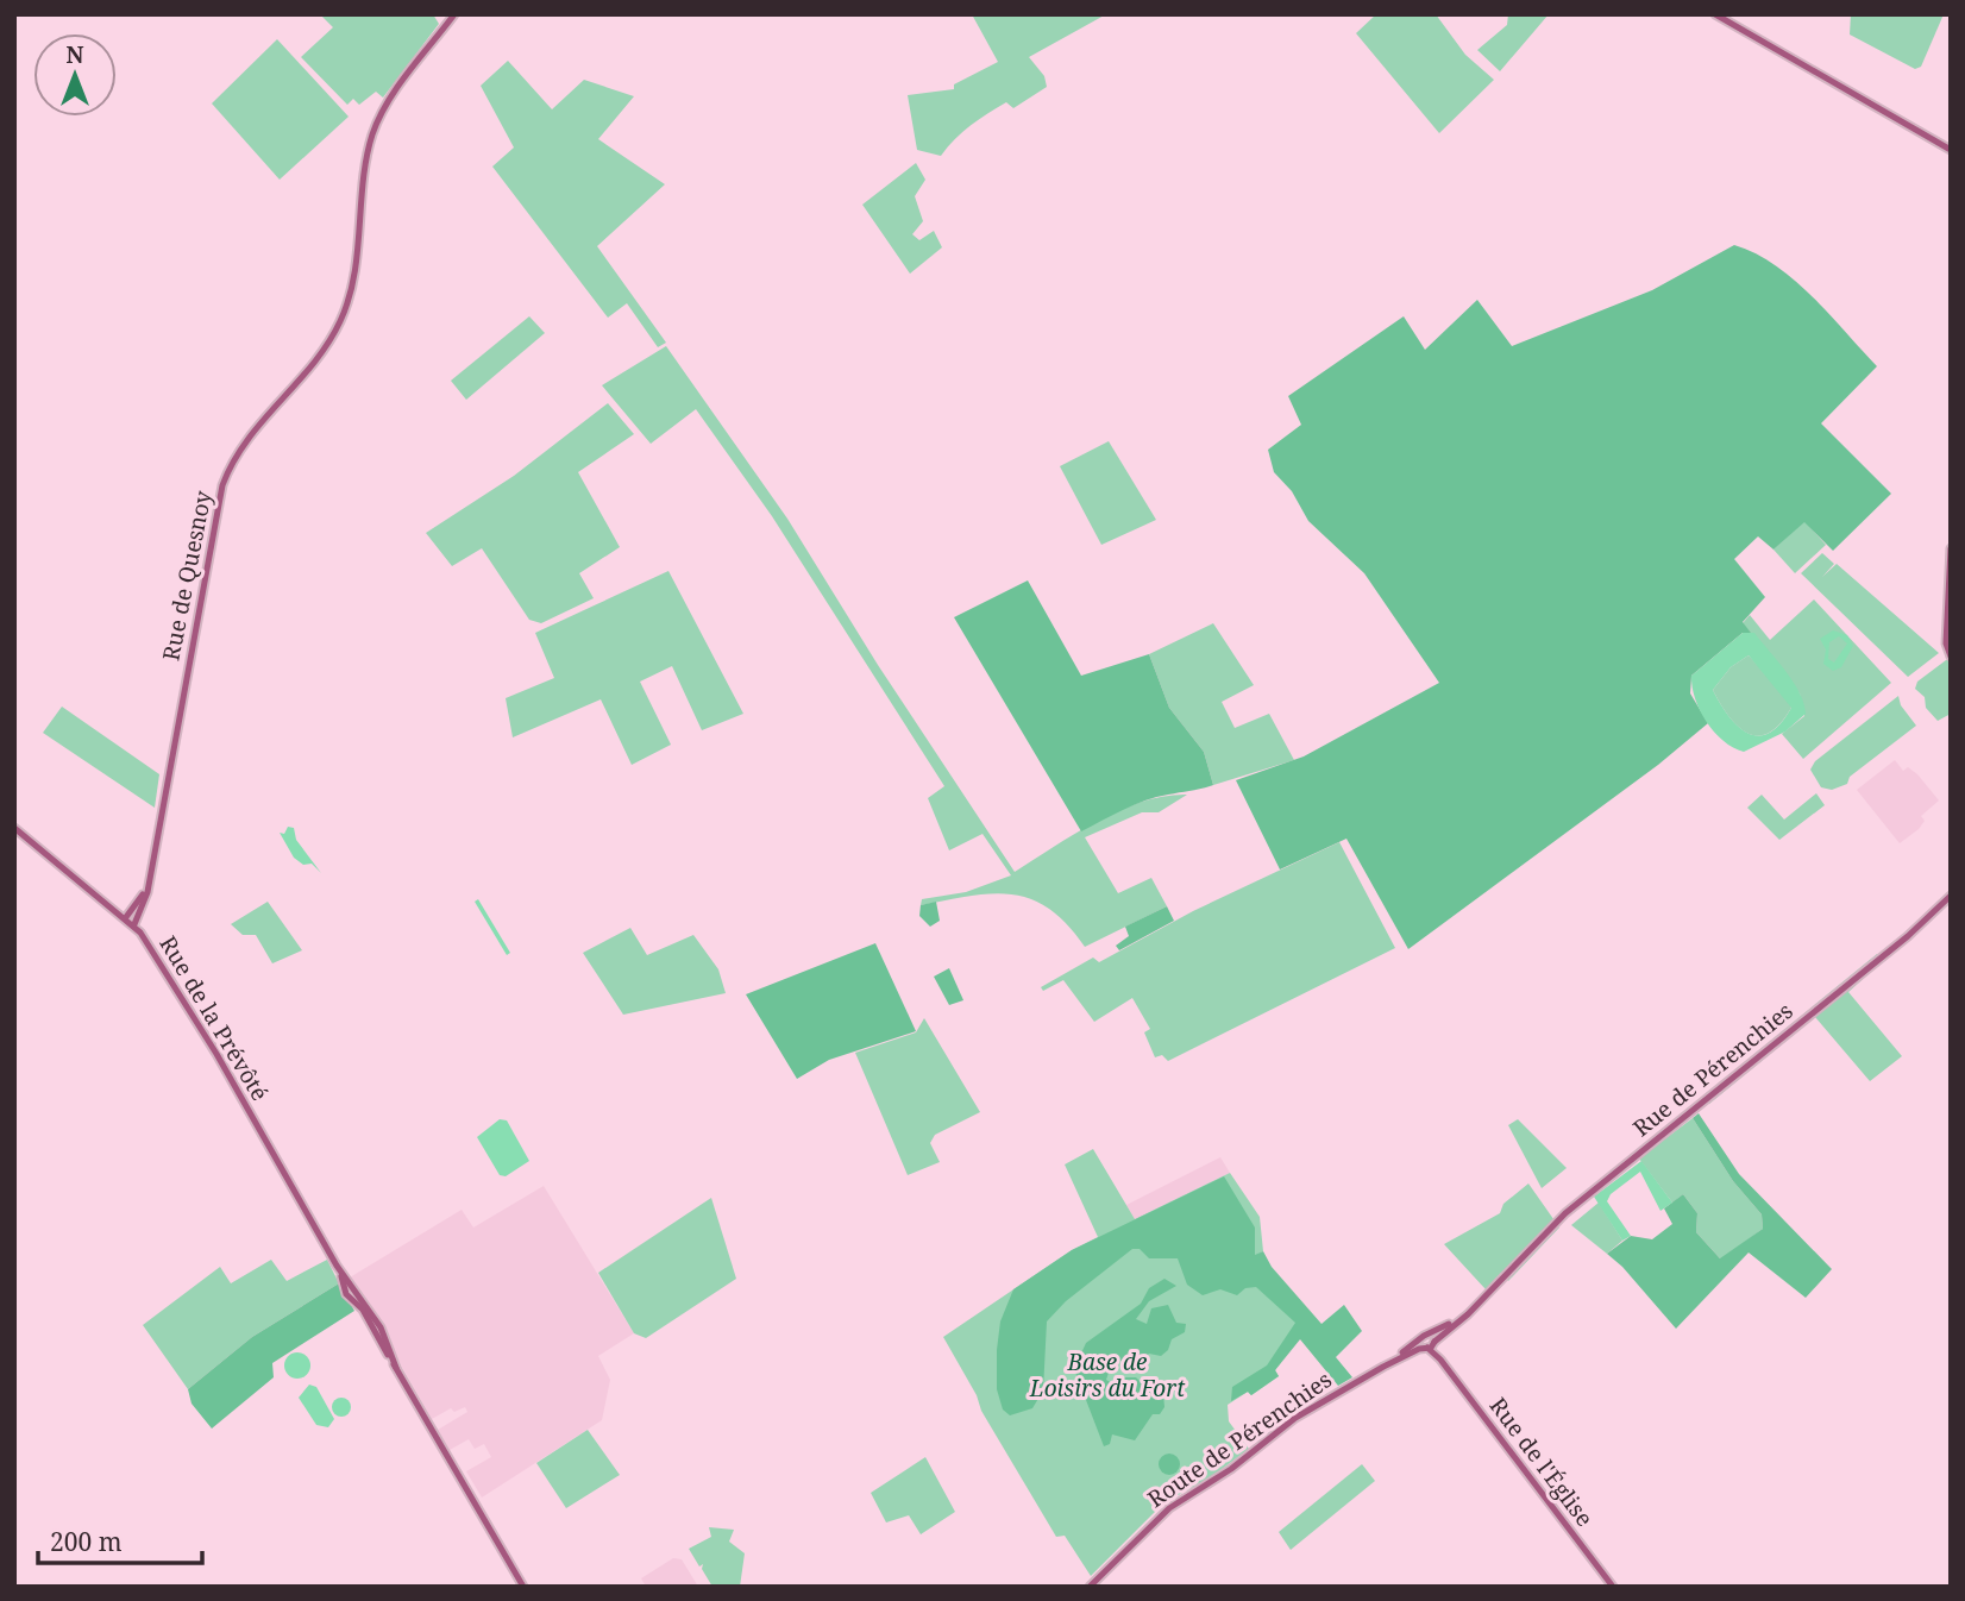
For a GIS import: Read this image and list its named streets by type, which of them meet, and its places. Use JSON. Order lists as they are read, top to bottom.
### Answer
{
  "streets": {
    "street": [
      "Rue de Quesnoy",
      "Rue de la Prévôté",
      "Rue de Pérenchies",
      "Route de Pérenchies",
      "Rue de l'Église"
    ]
  },
  "crossings": [
    ["Rue de Quesnoy", "Rue de la Prévôté"],
    ["Rue de Pérenchies", "Route de Pérenchies"],
    ["Route de Pérenchies", "Rue de l'Église"]
  ],
  "parks": ["Base de Loisirs du Fort"],
  "scale_bar": "200 m",
  "north": "top"
}
